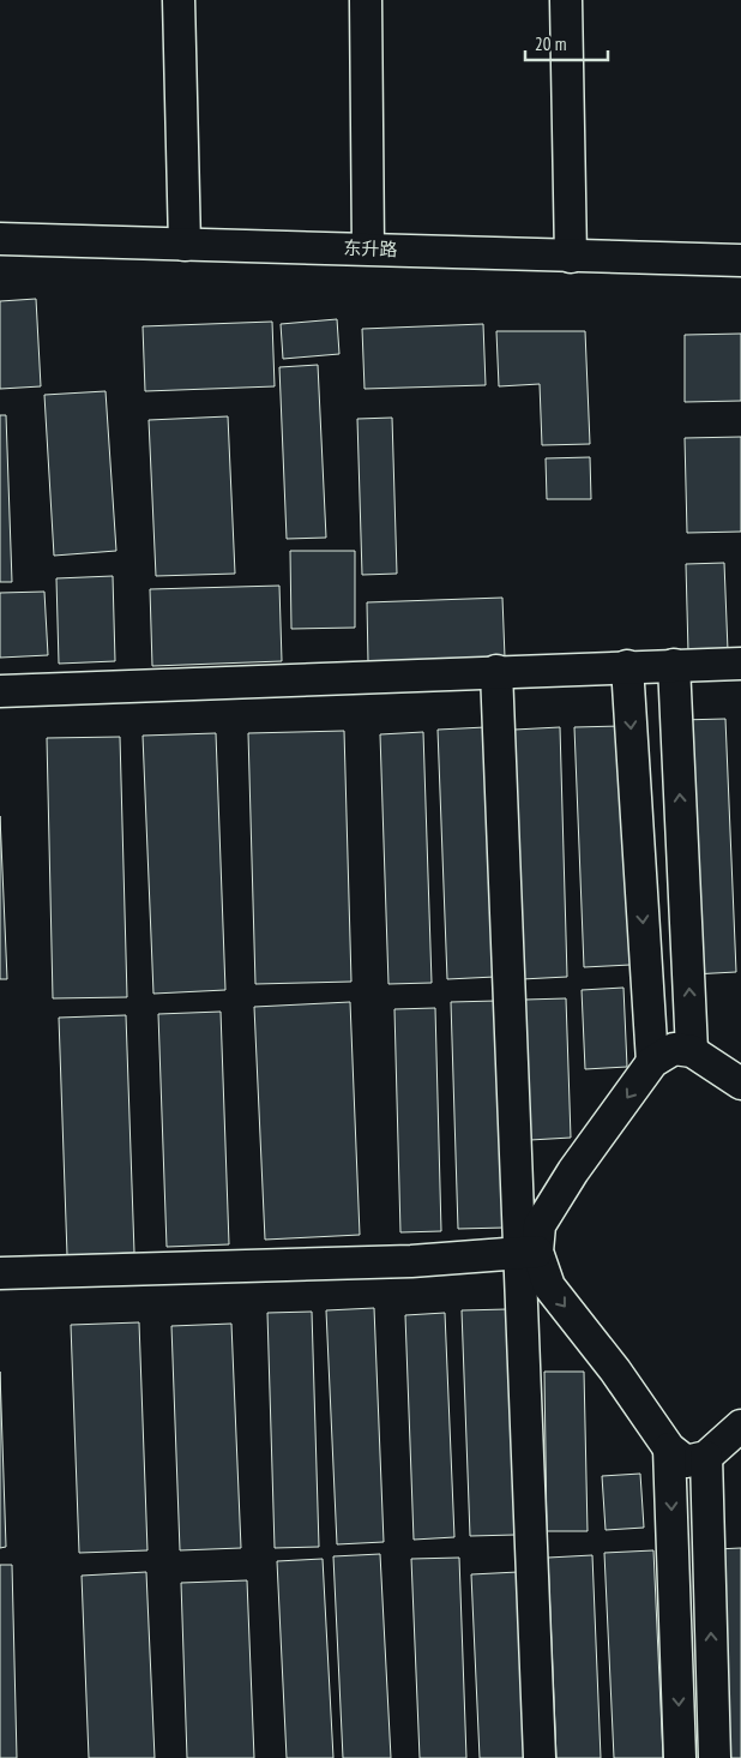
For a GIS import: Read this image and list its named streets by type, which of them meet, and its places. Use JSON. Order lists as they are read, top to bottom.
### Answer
{
  "streets": {
    "street": ["东升路"]
  },
  "scale_bar": "20 m"
}
